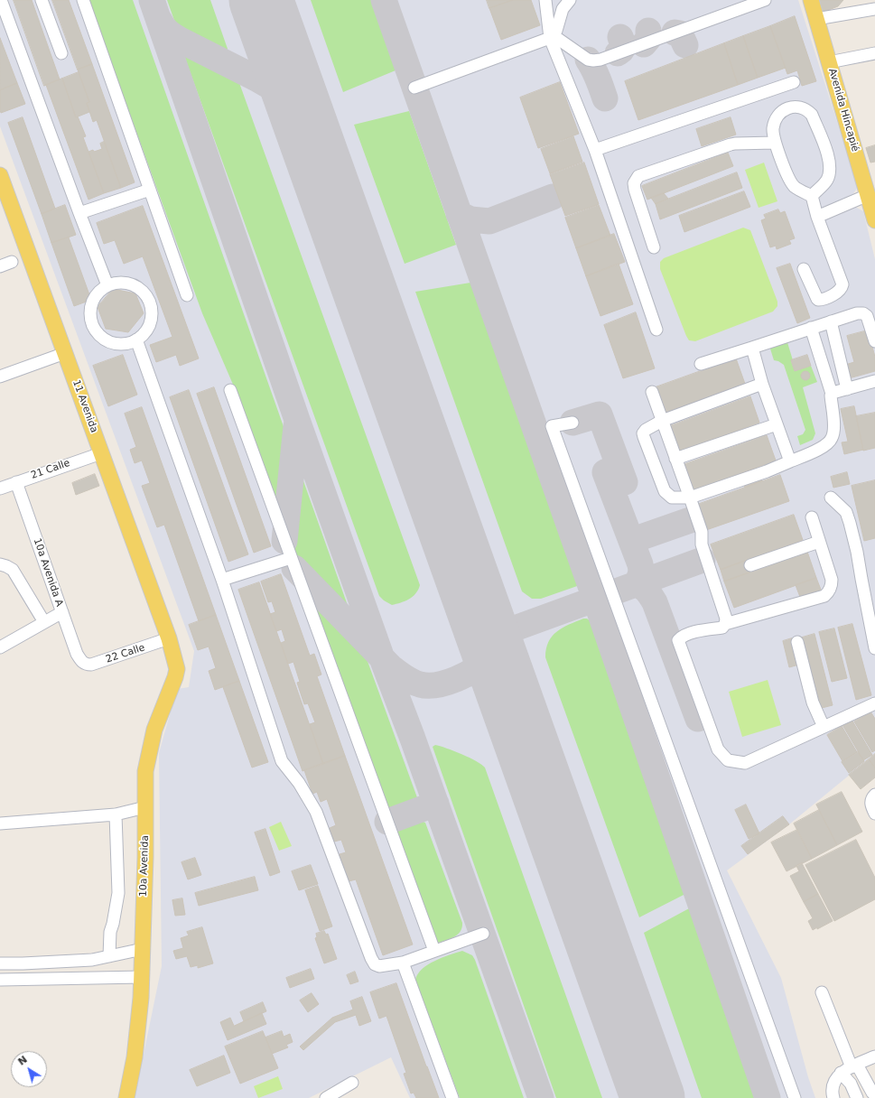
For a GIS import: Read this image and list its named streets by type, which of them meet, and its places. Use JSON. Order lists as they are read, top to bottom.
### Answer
{
  "streets": {
    "main road": ["Avenida Hincapié", "11 Avenida", "10a Avenida"],
    "street": ["21 Calle", "10a Avenida A", "22 Calle"]
  },
  "crossings": [
    ["11 Avenida", "21 Calle"],
    ["11 Avenida", "22 Calle"],
    ["11 Avenida", "10a Avenida"],
    ["21 Calle", "10a Avenida A"],
    ["10a Avenida A", "22 Calle"],
    ["22 Calle", "10a Avenida"]
  ],
  "north": "top left"
}
